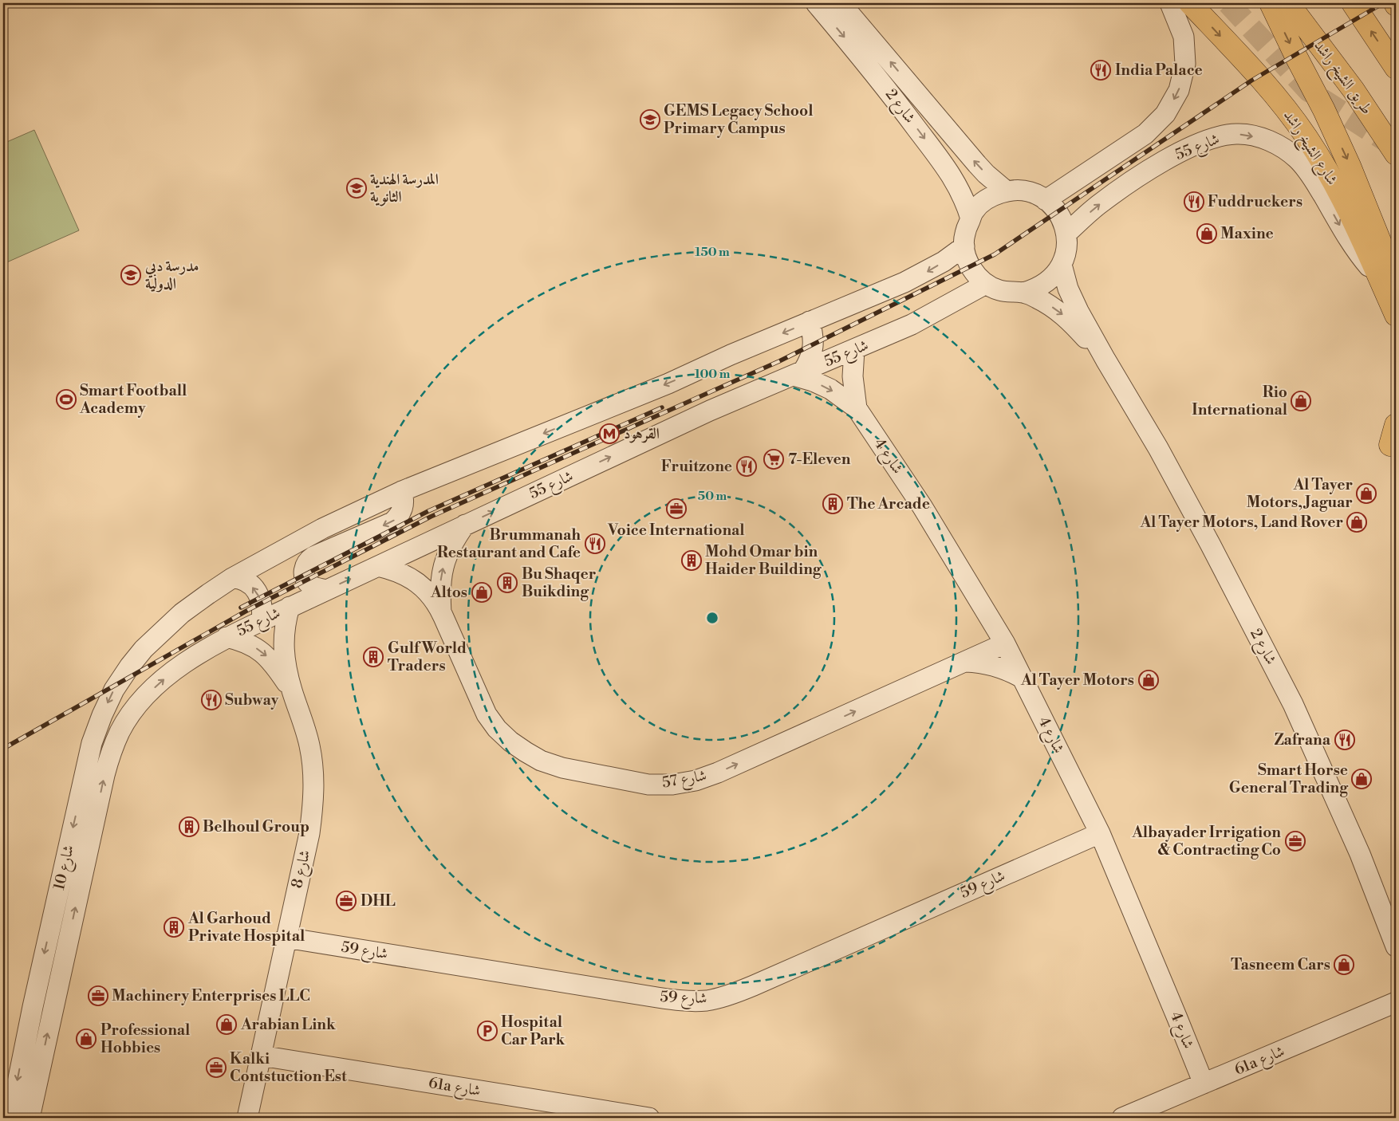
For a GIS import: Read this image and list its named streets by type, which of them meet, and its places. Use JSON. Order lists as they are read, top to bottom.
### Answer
{
  "streets": {
    "main road": ["طريق الشيخ راشد", "شارع الشيخ راشد"],
    "street": [
      "شارع 2",
      "شارع 55",
      "شارع 4",
      "شارع 57",
      "شارع 10",
      "شارع 8",
      "شارع 59",
      "61a شارع"
    ]
  },
  "crossings": [
    ["شارع 2", "شارع 55"],
    ["شارع 55", "شارع الشيخ راشد"],
    ["شارع 55", "شارع 4"],
    ["شارع 55", "شارع 57"],
    ["شارع 55", "شارع 10"],
    ["شارع 55", "شارع 8"],
    ["شارع 4", "شارع 57"],
    ["شارع 4", "شارع 59"],
    ["شارع 4", "61a شارع"],
    ["شارع 8", "شارع 59"],
    ["شارع 8", "61a شارع"]
  ],
  "places": {
    "restaurant": [
      "India Palace",
      "Fuddruckers",
      "Fruitzone",
      "Brummanah Restaurant and Cafe",
      "Subway",
      "Zafrana"
    ],
    "school or university": ["GEMS Legacy School Primary Campus", "المدرسة الهندية الثانوية", "مدرسة دبي الدولية"],
    "shop": [
      "Maxine",
      "Rio International",
      "Al Tayer Motors, Jaguar",
      "Al Tayer Motors, Land Rover",
      "Altos",
      "Al Tayer Motors",
      "Smart Horse General Trading",
      "Tasneem Cars",
      "Arabian Link",
      "Professional Hobbies"
    ],
    "sports": ["Smart Football Academy"],
    "metro station": ["القرهود"],
    "supermarket": ["7-Eleven"],
    "building": [
      "The Arcade",
      "Mohd Omar bin Haider Building",
      "Bu Shaqer Buikding",
      "Gulf World Traders",
      "Belhoul Group",
      "Al Garhoud Private Hospital"
    ],
    "office": [
      "Voice International",
      "Albayader Irrigation & Contracting Co",
      "DHL",
      "Machinery Enterprises LLC",
      "Kalki Contstuction Est"
    ],
    "parking": ["Hospital Car Park"]
  },
  "rings": ["150 m", "100 m", "50 m"]
}
